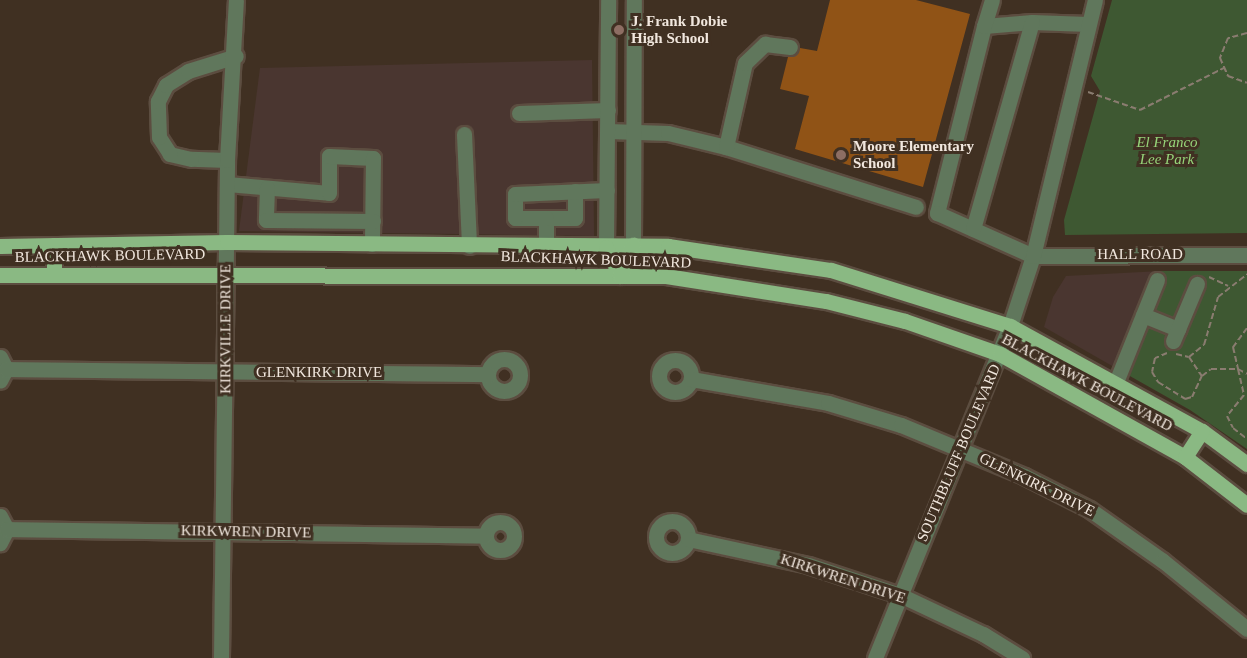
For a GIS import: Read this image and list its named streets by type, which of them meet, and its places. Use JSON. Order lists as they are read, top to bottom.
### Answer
{
  "streets": {
    "main road": ["BLACKHAWK BOULEVARD"],
    "street": [
      "HALL ROAD",
      "KIRKVILLE DRIVE",
      "GLENKIRK DRIVE",
      "SOUTHBLUFF BOULEVARD",
      "KIRKWREN DRIVE"
    ]
  },
  "crossings": [
    ["HALL ROAD", "SOUTHBLUFF BOULEVARD"],
    ["BLACKHAWK BOULEVARD", "KIRKVILLE DRIVE"],
    ["BLACKHAWK BOULEVARD", "SOUTHBLUFF BOULEVARD"],
    ["KIRKVILLE DRIVE", "GLENKIRK DRIVE"],
    ["KIRKVILLE DRIVE", "KIRKWREN DRIVE"],
    ["GLENKIRK DRIVE", "SOUTHBLUFF BOULEVARD"],
    ["SOUTHBLUFF BOULEVARD", "KIRKWREN DRIVE"]
  ],
  "parks": ["El Franco Lee Park"],
  "places": ["J. Frank Dobie High School", "Moore Elementary School"]
}
